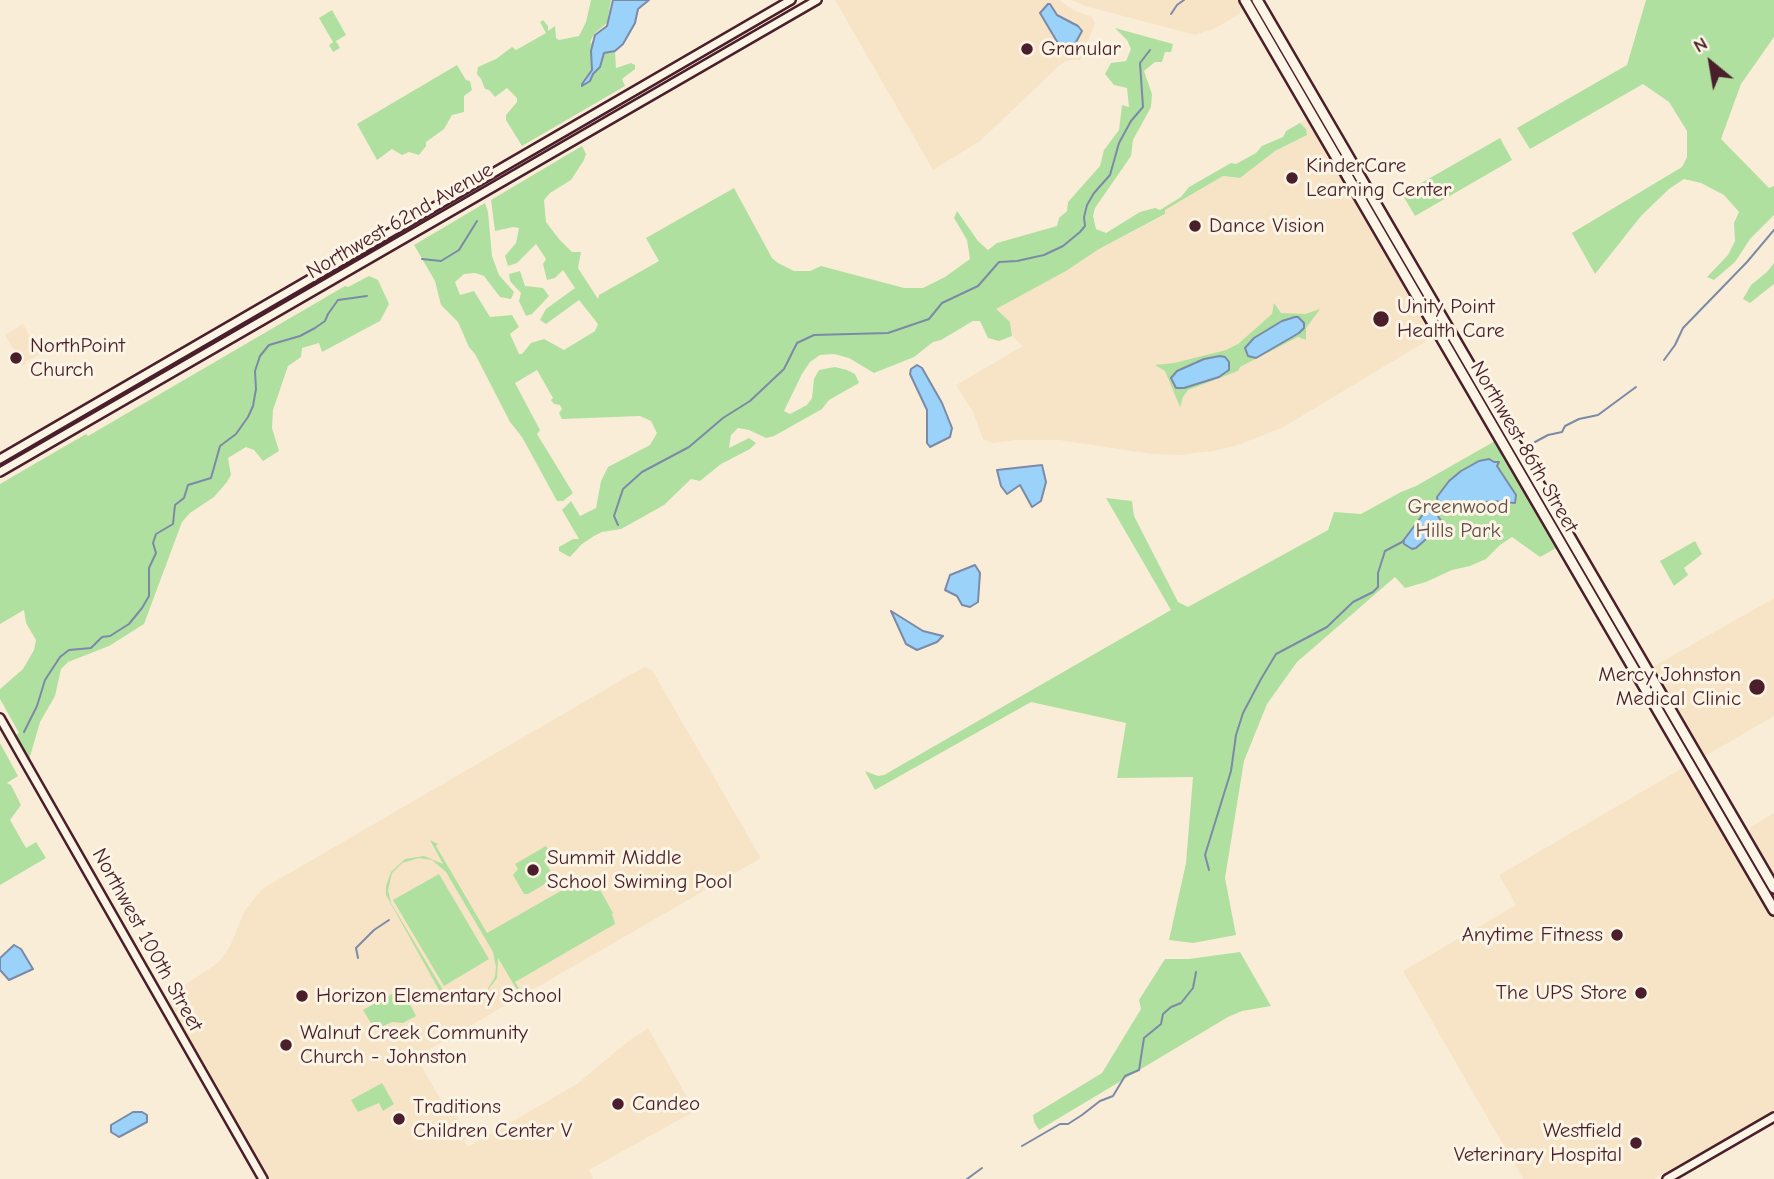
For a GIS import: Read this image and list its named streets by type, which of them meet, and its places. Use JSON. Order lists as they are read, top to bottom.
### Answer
{
  "streets": {
    "main road": ["Northwest 86th Street"],
    "street": ["Northwest 62nd Avenue", "Northwest 100th Street"]
  },
  "parks": ["Greenwood Hills Park"],
  "places": [
    "Granular",
    "KinderCare Learning Center",
    "Dance Vision",
    "Unity Point Health Care",
    "NorthPoint Church",
    "Mercy Johnston Medical Clinic",
    "Summit Middle School Swiming Pool",
    "Anytime Fitness",
    "The UPS Store",
    "Horizon Elementary School",
    "Walnut Creek Community Church - Johnston",
    "Candeo",
    "Traditions Children Center V",
    "Westfield Veterinary Hospital"
  ],
  "north": "top left"
}
